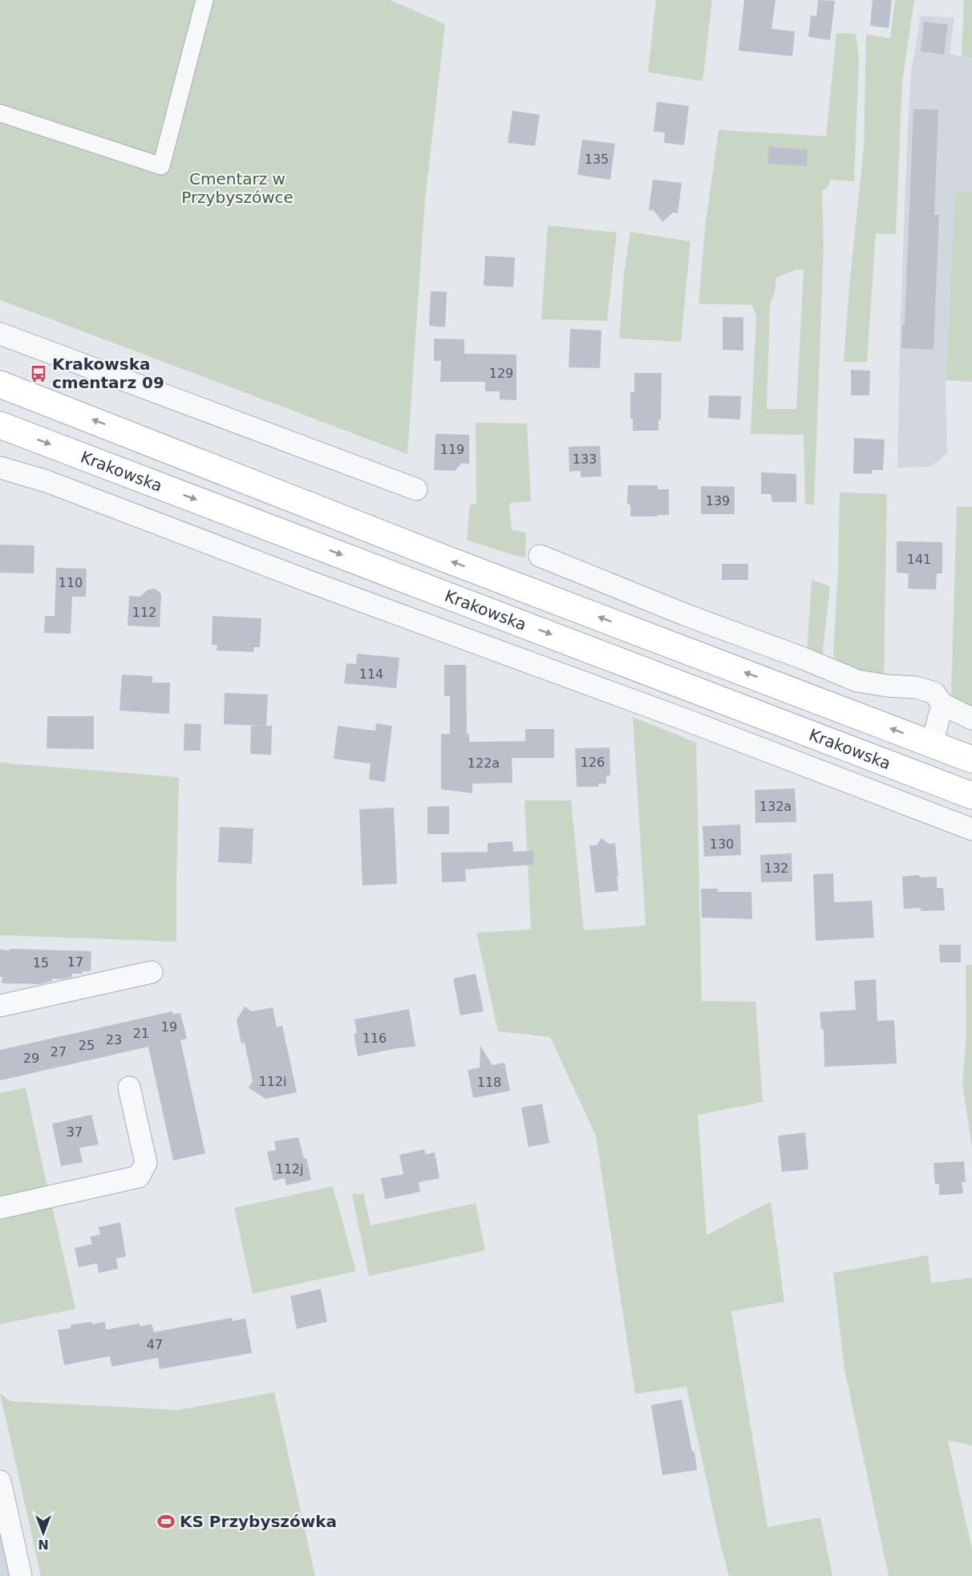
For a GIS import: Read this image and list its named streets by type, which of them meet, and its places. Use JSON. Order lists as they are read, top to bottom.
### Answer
{
  "streets": {
    "main road": ["Krakowska"]
  },
  "parks": ["Cmentarz w Przybyszówce"],
  "places": {
    "bus stop": ["Krakowska cmentarz 09"],
    "sports": ["KS Przybyszówka"]
  },
  "house_numbers": [
    "135",
    "129",
    "119",
    "133",
    "139",
    "141",
    "110",
    "112",
    "114",
    "126",
    "122a",
    "132a",
    "130",
    "132",
    "17",
    "15",
    "19",
    "21",
    "116",
    "23",
    "25",
    "27",
    "29",
    "112i",
    "118",
    "37",
    "112j",
    "47"
  ],
  "north": "bottom"
}
